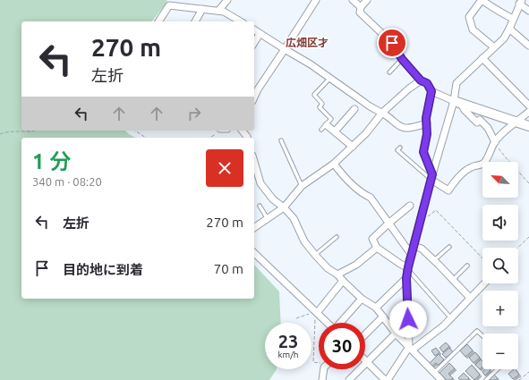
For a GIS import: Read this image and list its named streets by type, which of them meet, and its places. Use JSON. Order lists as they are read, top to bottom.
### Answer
{
  "districts": ["広畑区才"],
  "north": "top left",
  "page": {
    "turn": ["270 m", "左折"],
    "heading": ["1 分", "340 m · 08:20"],
    "map_buttons": ["+", "−"],
    "list": [
      {
        "name": "左折",
        "value": "270 m"
      },
      {
        "name": "目的地に到着",
        "value": "70 m"
      }
    ],
    "speed": "23 km/h",
    "limit": "30"
  }
}
